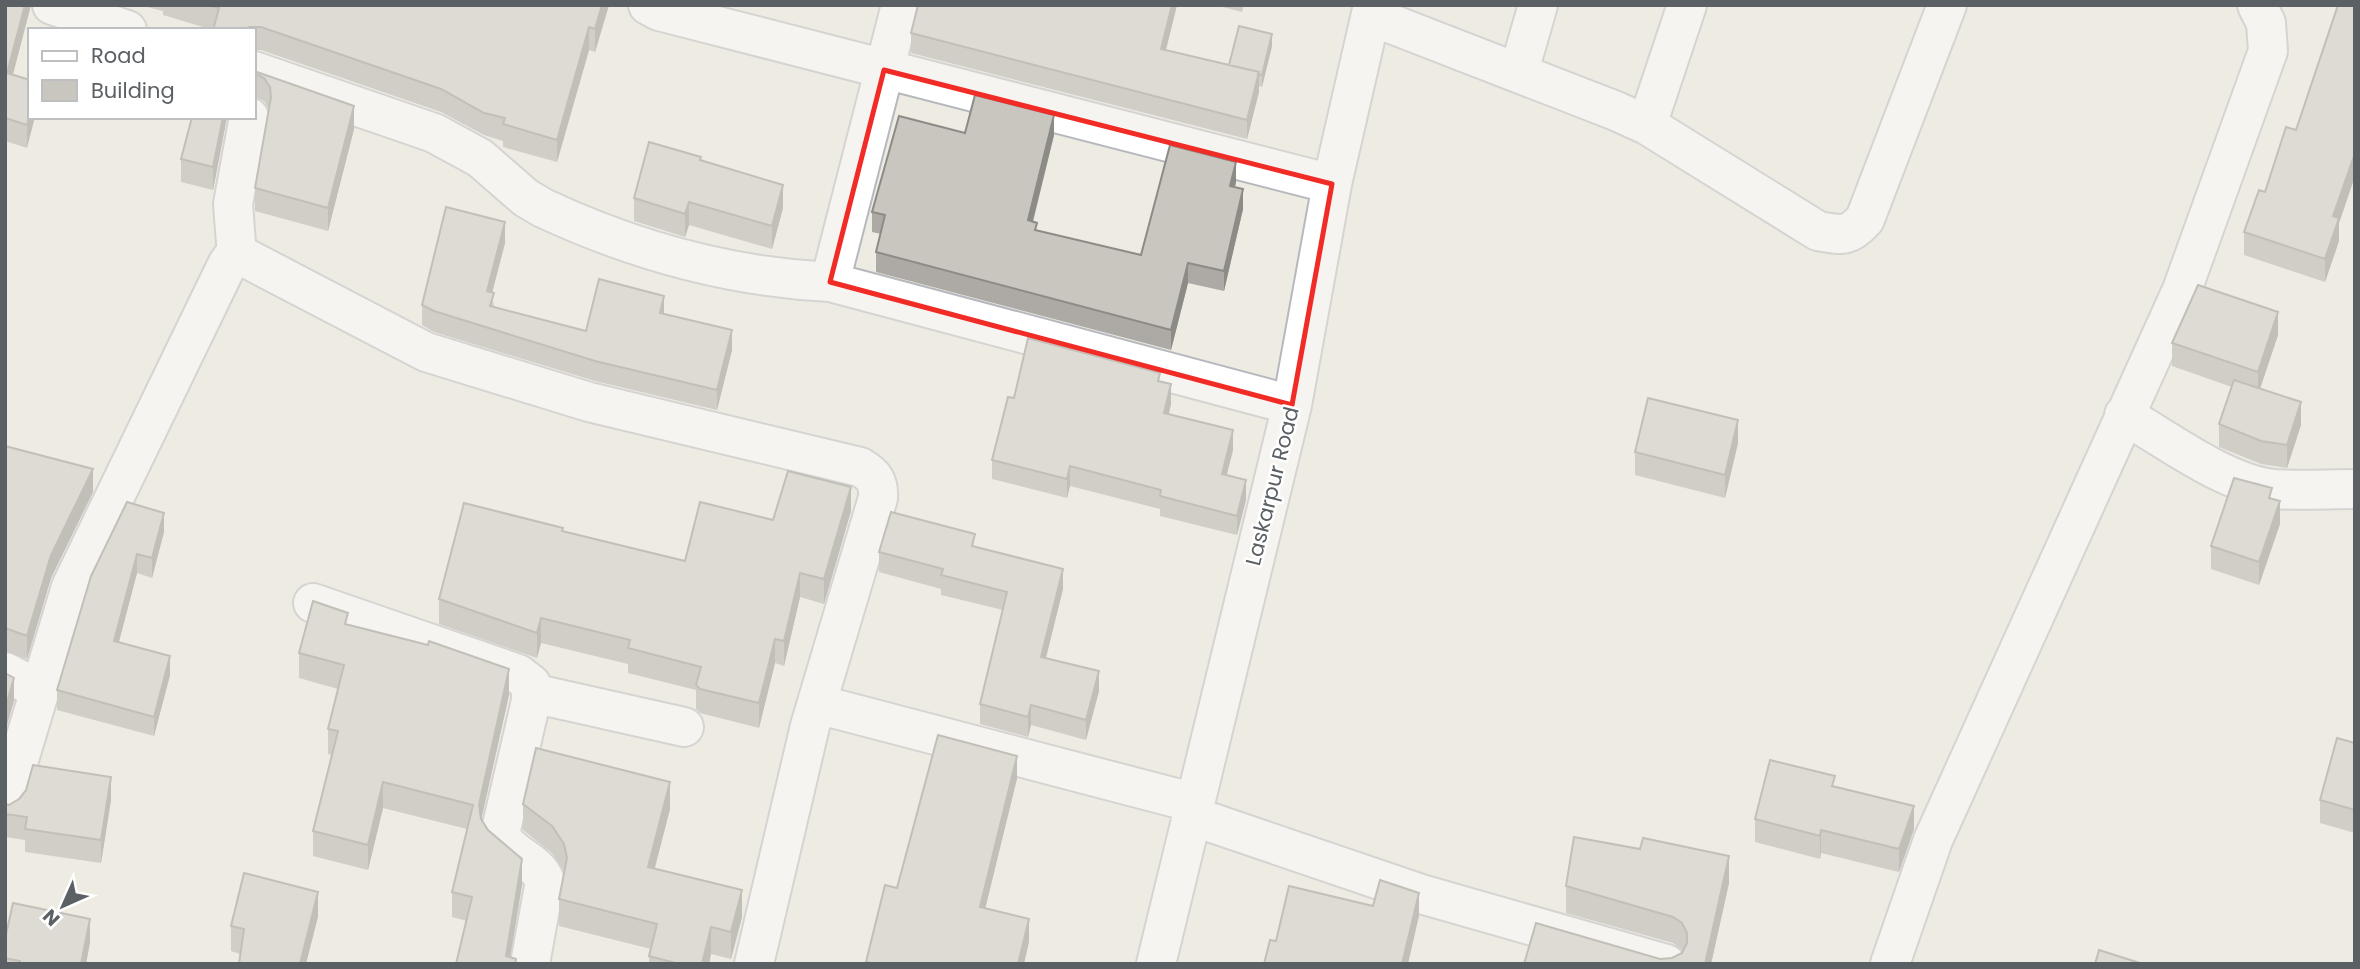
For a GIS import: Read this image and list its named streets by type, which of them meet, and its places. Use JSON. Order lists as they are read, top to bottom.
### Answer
{
  "streets": {
    "street": ["Laskarpur Road"]
  },
  "legend": ["Road", "Building"],
  "north": "bottom left"
}
